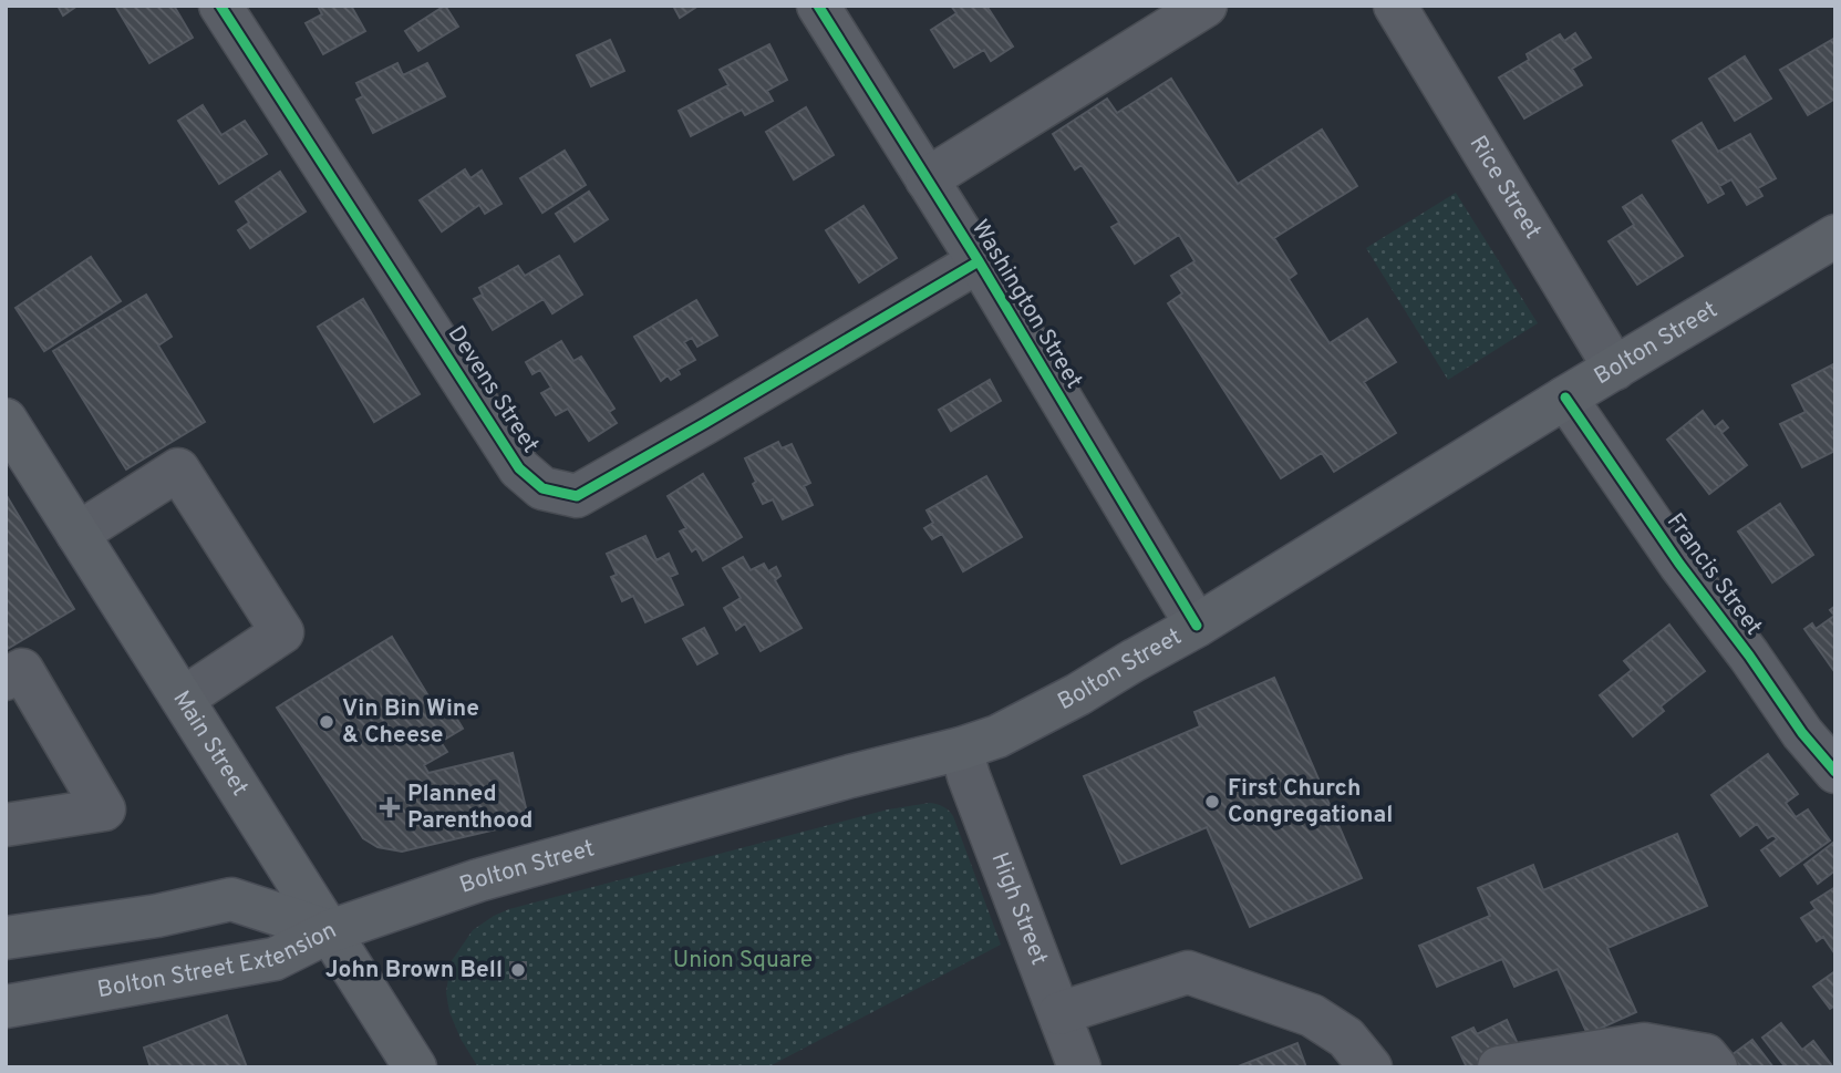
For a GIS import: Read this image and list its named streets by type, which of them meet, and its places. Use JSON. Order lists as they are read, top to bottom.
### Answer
{
  "streets": {
    "main road": ["Bolton Street", "Main Street", "Bolton Street Extension"],
    "street": [
      "Rice Street",
      "Washington Street",
      "Devens Street",
      "Francis Street",
      "High Street"
    ]
  },
  "crossings": [
    ["Rice Street", "Bolton Street"],
    ["Washington Street", "Bolton Street"],
    ["Washington Street", "Devens Street"],
    ["Bolton Street", "Francis Street"],
    ["Bolton Street", "Main Street"],
    ["Bolton Street", "High Street"],
    ["Bolton Street", "Bolton Street Extension"],
    ["Main Street", "Bolton Street Extension"]
  ],
  "parks": ["Union Square"],
  "places": {
    "other": ["Vin Bin Wine & Cheese", "First Church Congregational", "John Brown Bell"],
    "health": ["Planned Parenthood"]
  }
}
